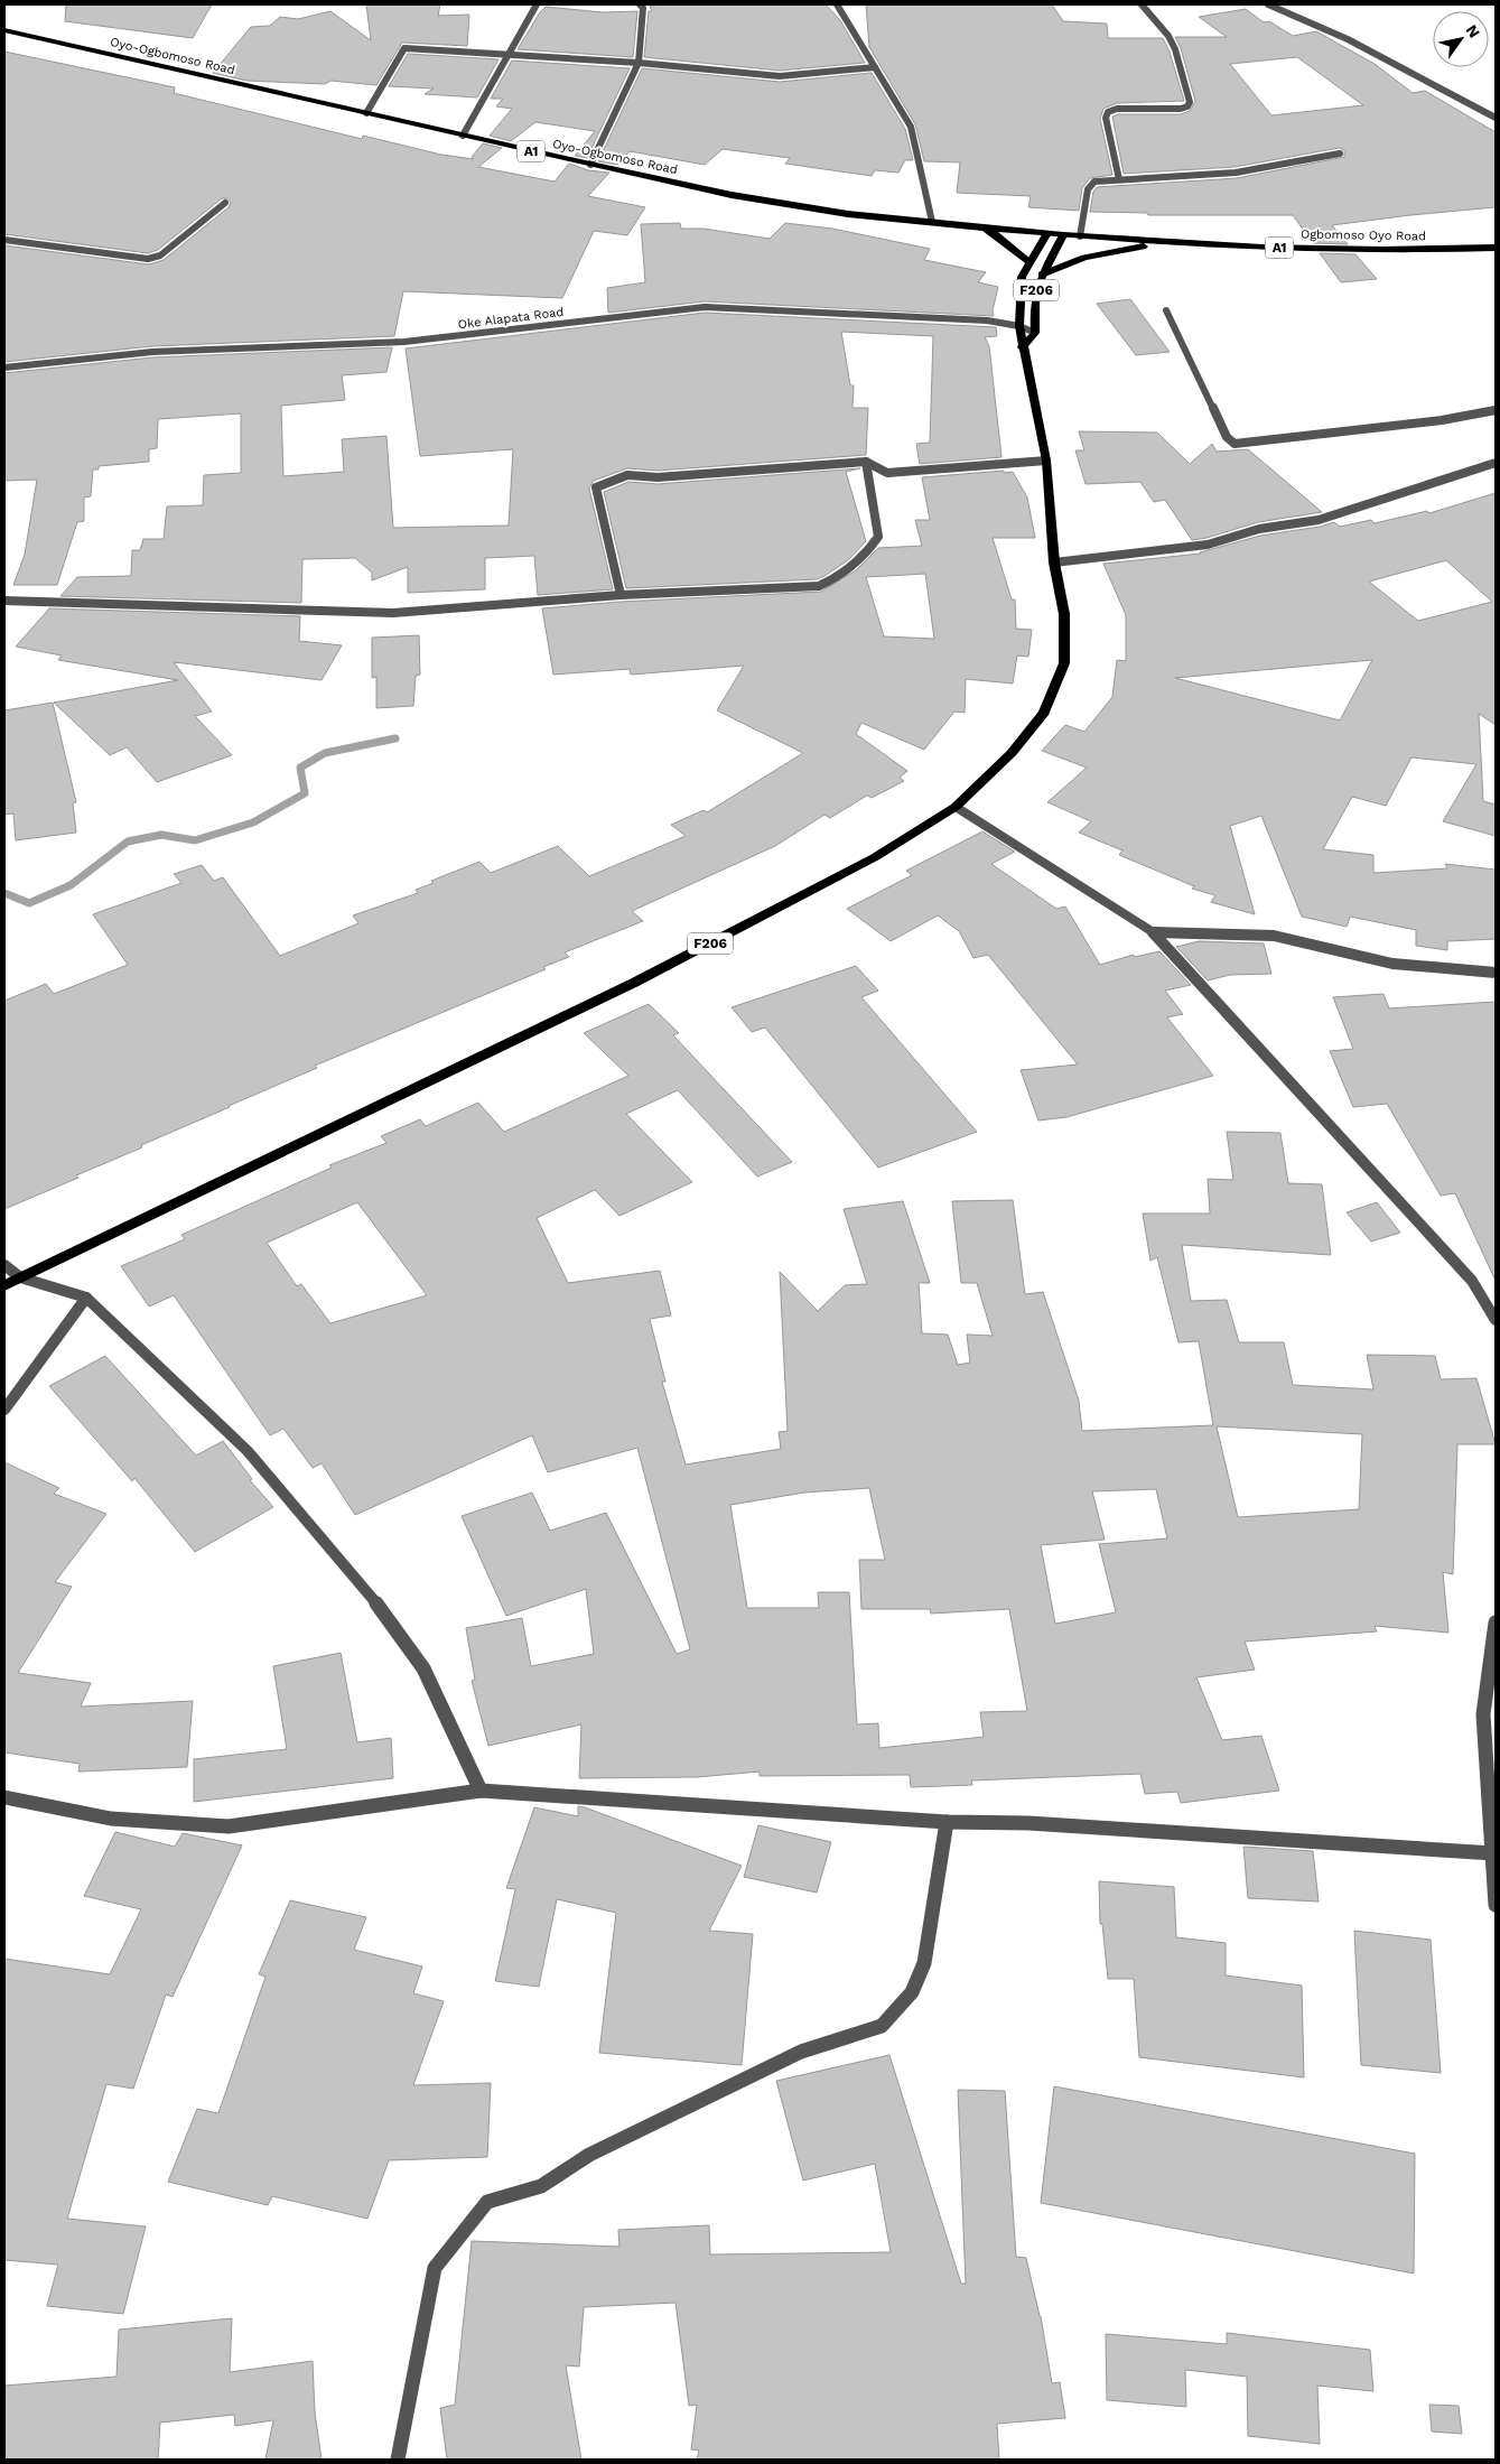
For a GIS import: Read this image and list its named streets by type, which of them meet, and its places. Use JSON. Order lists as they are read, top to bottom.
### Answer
{
  "streets": {
    "highway": ["Oyo-Ogbomoso Road", "A1", "Ogbomoso Oyo Road"],
    "main road": ["F206"],
    "street": ["Oke Alapata Road"]
  },
  "crossings": [
    ["Oyo-Ogbomoso Road", "Ogbomoso Oyo Road"],
    ["Oyo-Ogbomoso Road", "F206"],
    ["Ogbomoso Oyo Road", "F206"],
    ["F206", "Oke Alapata Road"]
  ],
  "north": "top right"
}
